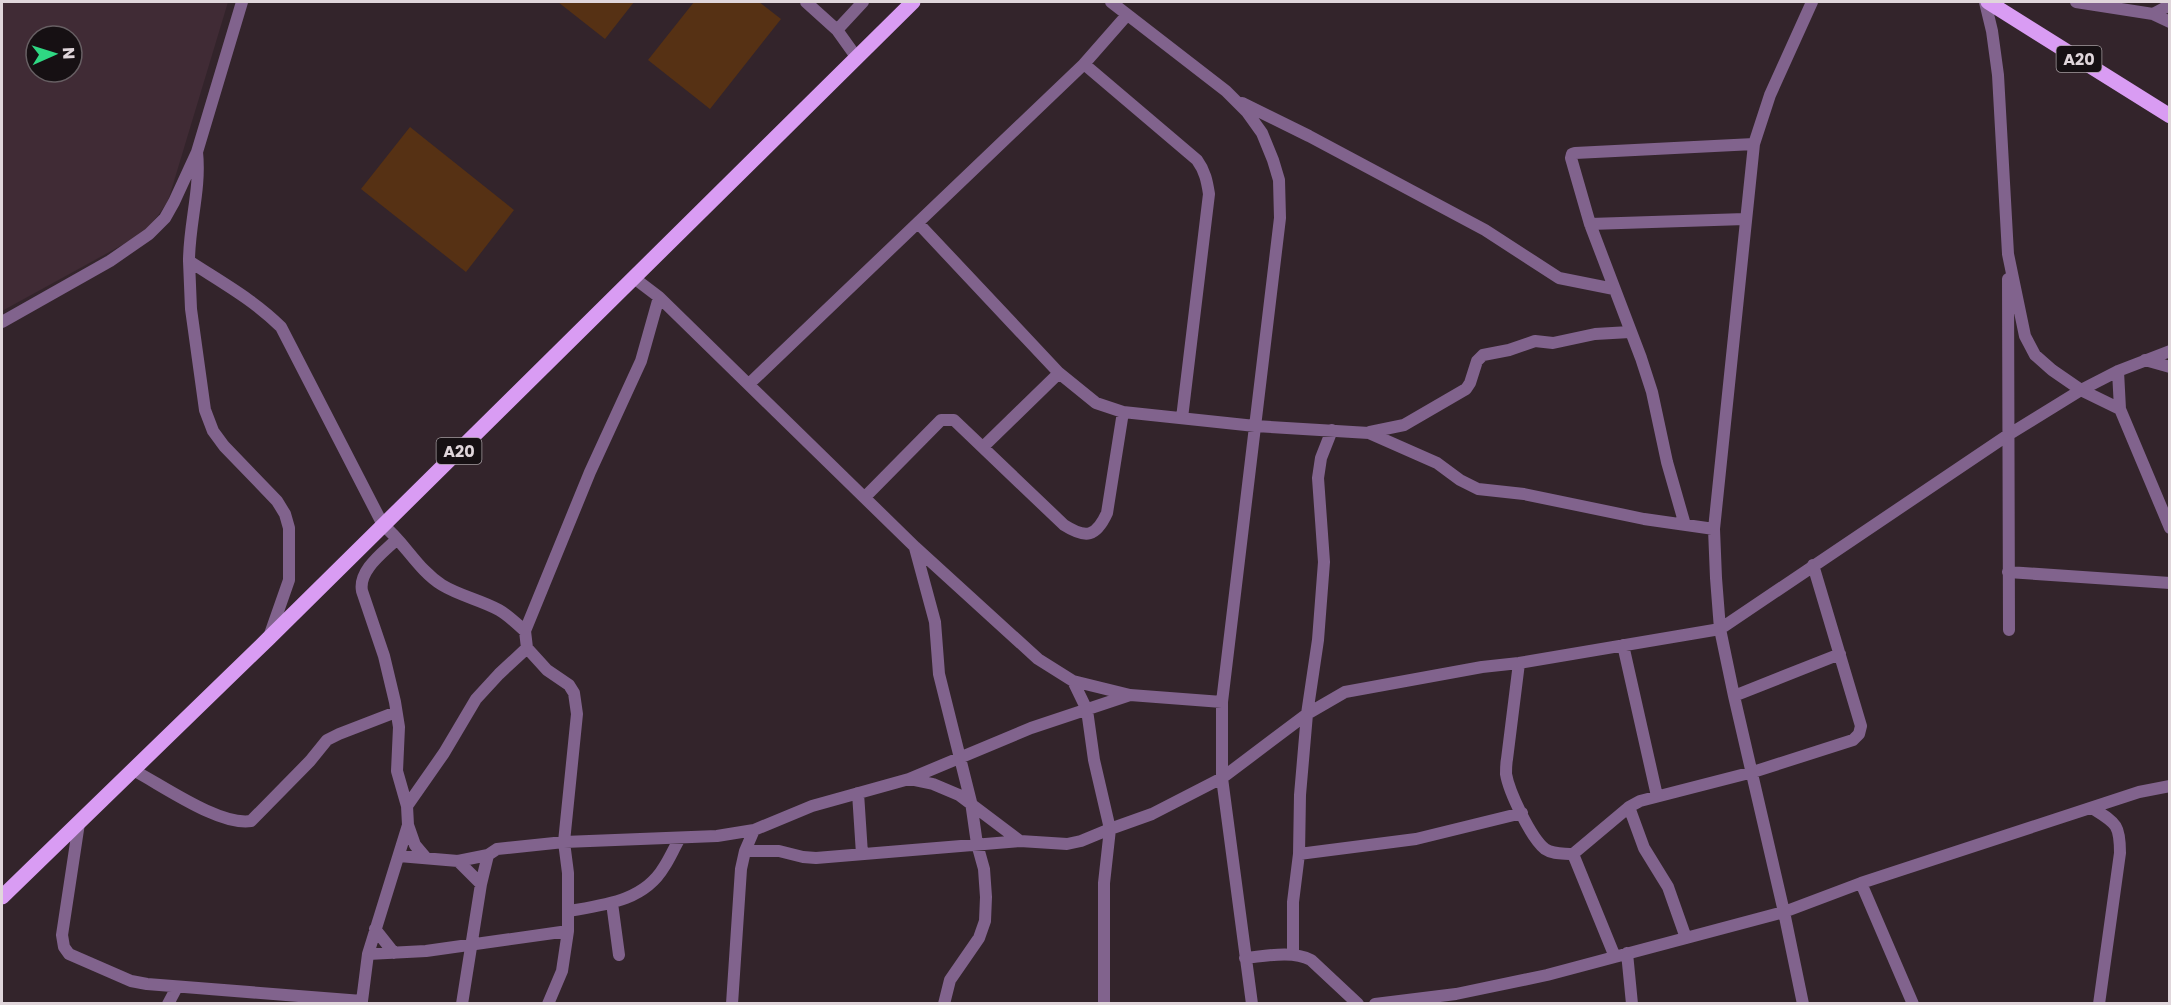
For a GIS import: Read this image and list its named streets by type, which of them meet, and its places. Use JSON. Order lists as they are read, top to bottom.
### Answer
{
  "streets": {
    "main road": ["A20"]
  },
  "north": "right"
}
